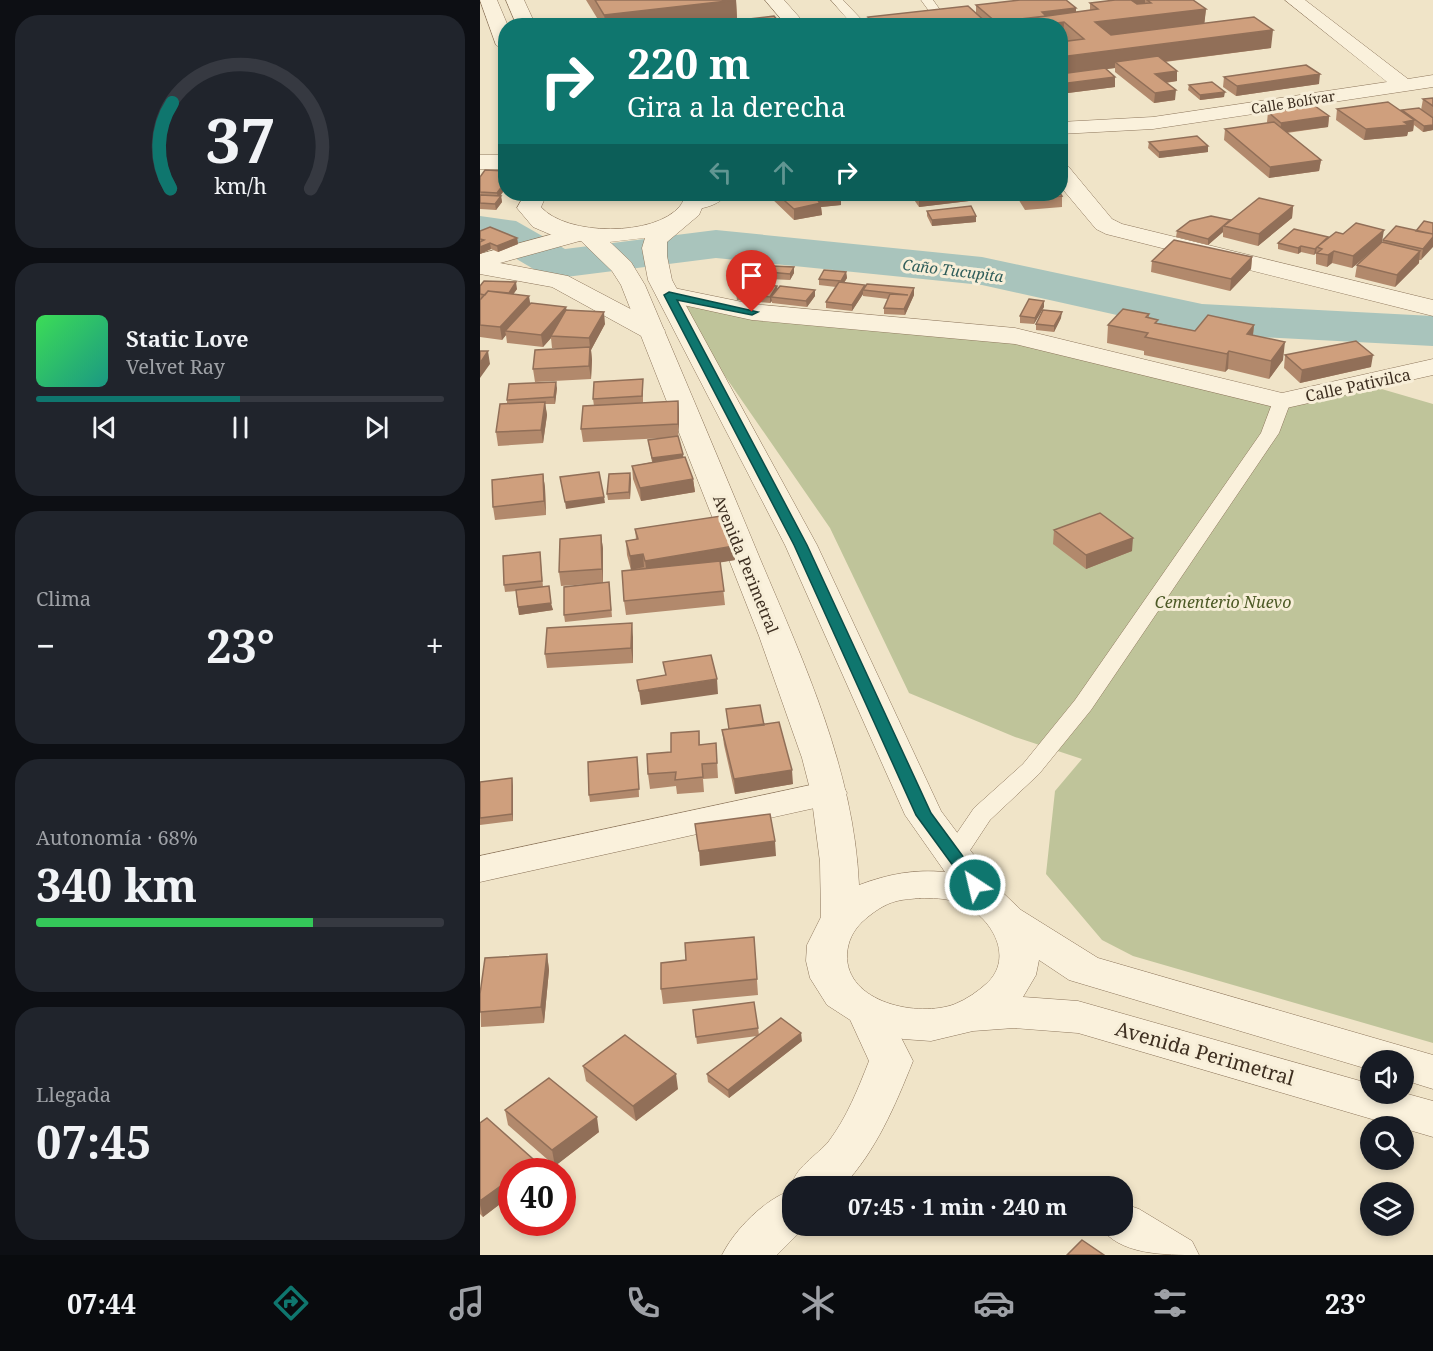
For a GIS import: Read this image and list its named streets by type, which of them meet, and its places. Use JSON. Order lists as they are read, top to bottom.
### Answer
{
  "streets": {
    "street": ["Calle Bolívar", "Calle Pativilca", "Avenida Perimetral"]
  },
  "water": ["Caño Tucupita"],
  "parks": ["Cementerio Nuevo"],
  "page": {
    "turn": ["220 m", "Gira a la derecha"],
    "song": ["Static Love", "Velvet Ray"],
    "tile": [
      "Clima",
      ["Autonomía · 68%", "340 km"],
      ["Llegada", "07:45"]
    ],
    "heat": ["−", "23°", "+"],
    "limit": "40",
    "trip": "07:45 · 1 min · 240 m",
    "tabs": ["07:44", "23°"],
    "gauge": ["37", "km/h"]
  }
}
